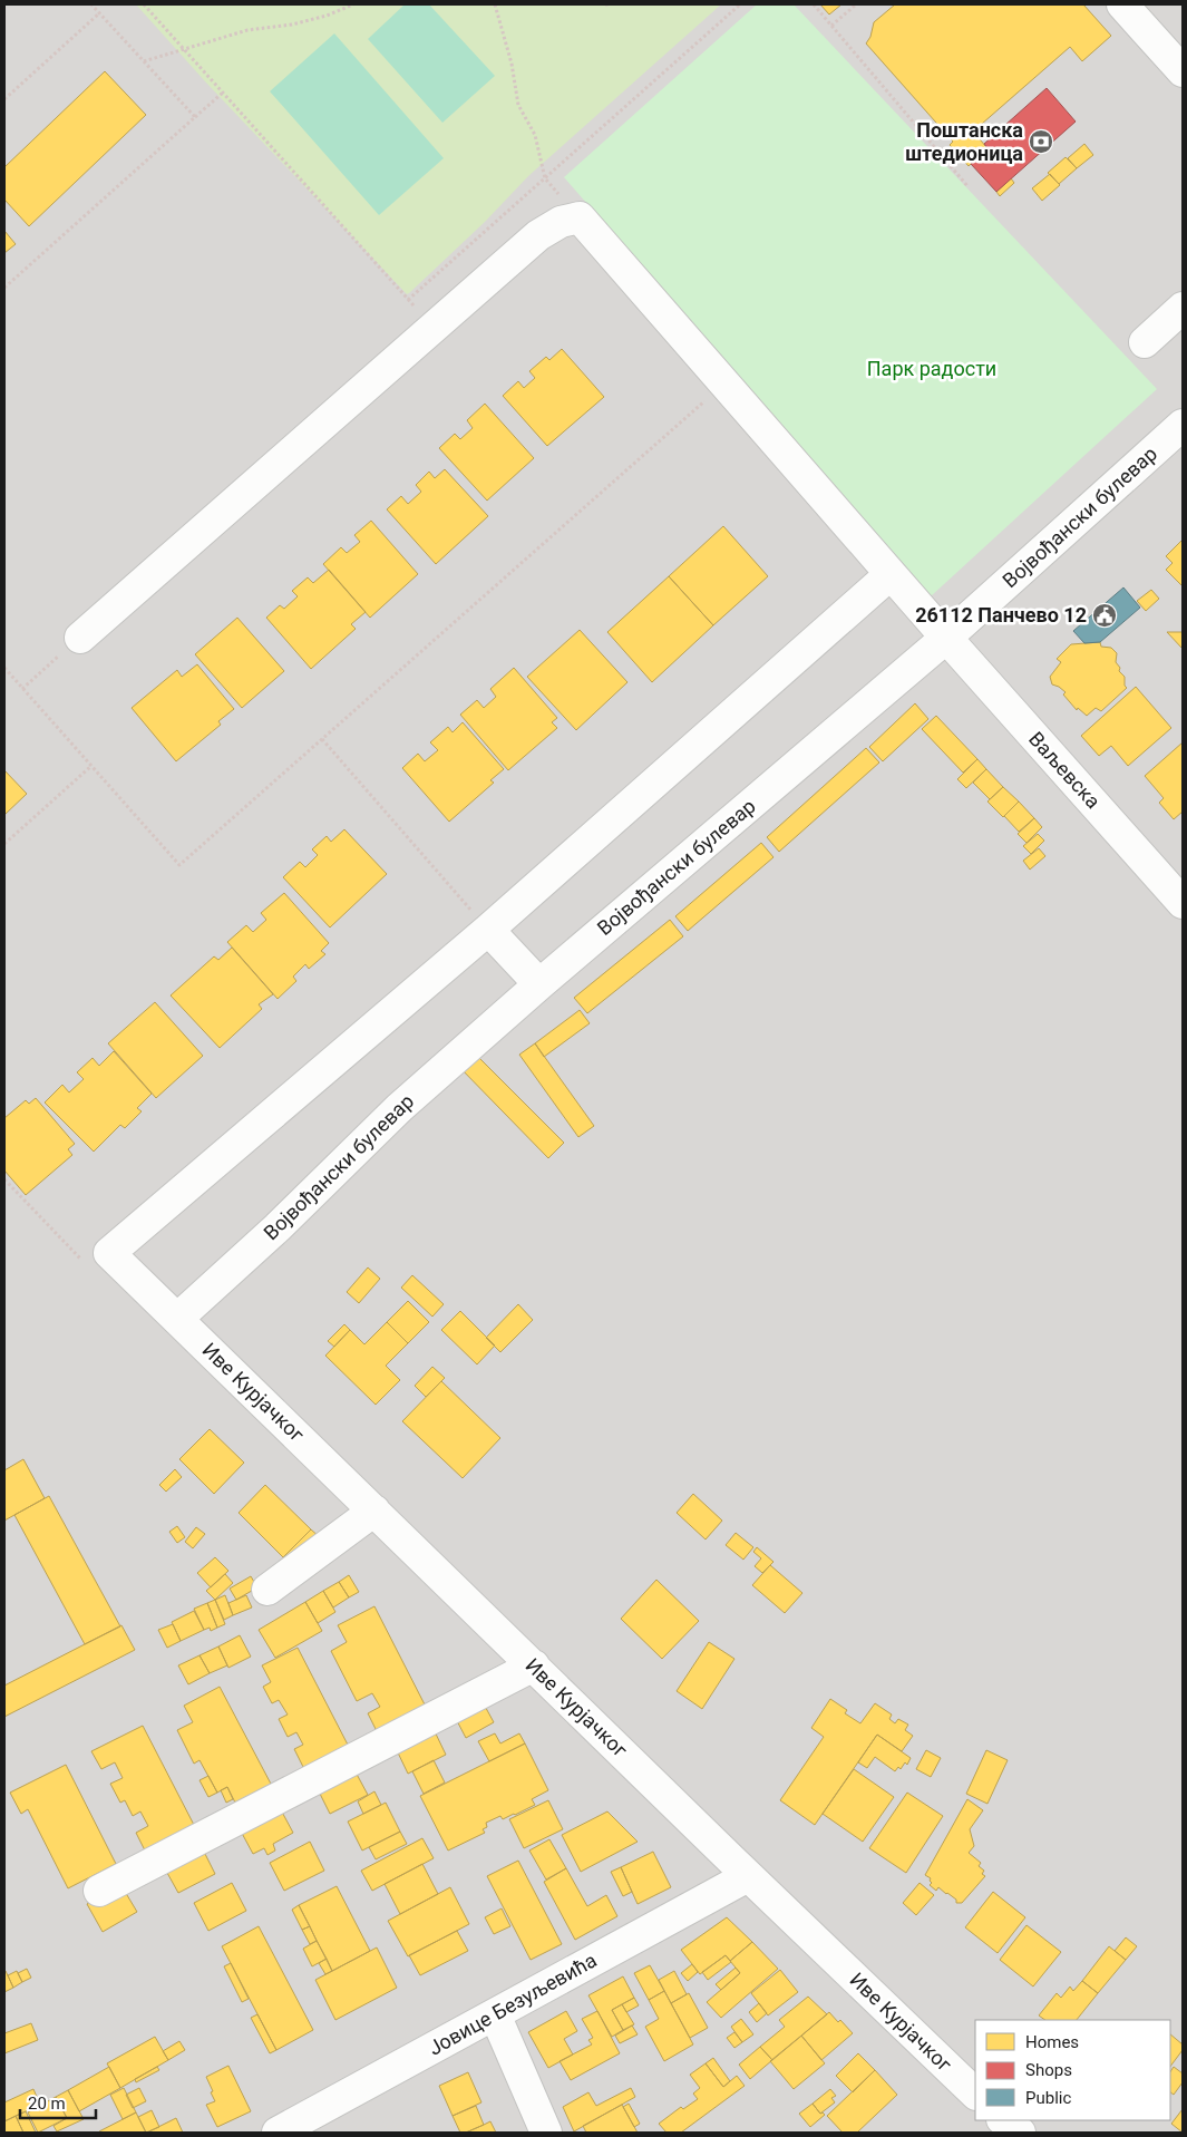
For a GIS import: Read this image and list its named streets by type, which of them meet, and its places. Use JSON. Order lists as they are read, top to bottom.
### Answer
{
  "streets": {
    "street": [
      "Војвођански булевар",
      "Ваљевска",
      "Иве Курјачког",
      "Јовице Безуљевића"
    ]
  },
  "crossings": [
    ["Војвођански булевар", "Ваљевска"],
    ["Војвођански булевар", "Иве Курјачког"],
    ["Иве Курјачког", "Јовице Безуљевића"]
  ],
  "parks": ["Парк радости"],
  "places": {
    "bank": ["Поштанска штедионица"],
    "public building": ["26112 Панчево 12"]
  },
  "legend": ["Homes", "Shops", "Public"],
  "scale_bar": "20 m"
}
